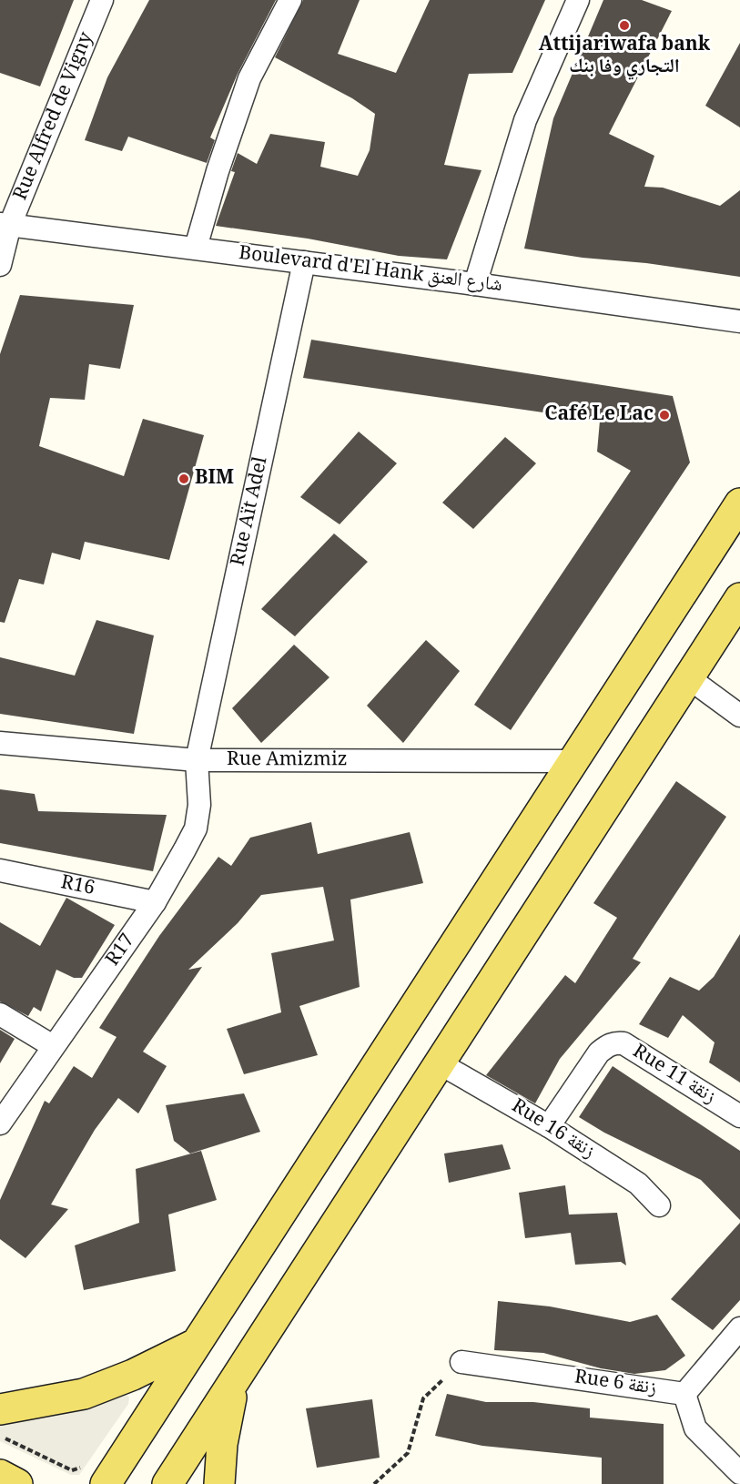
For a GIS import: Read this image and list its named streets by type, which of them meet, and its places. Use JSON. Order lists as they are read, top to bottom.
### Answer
{
  "streets": {
    "street": [
      "Rue Alfred de Vigny",
      "Boulevard d'El Hank شارع العنق",
      "Rue Aït Adel",
      "Rue Amizmiz",
      "R16",
      "R17",
      "Rue 11 زنقة",
      "Rue 16 زنقة",
      "Rue 6 زنقة"
    ]
  },
  "crossings": [
    ["Rue Alfred de Vigny", "Boulevard d'El Hank شارع العنق"],
    ["Boulevard d'El Hank شارع العنق", "Rue Aït Adel"],
    ["Rue Aït Adel", "Rue Amizmiz"],
    ["Rue Aït Adel", "R17"],
    ["Rue Amizmiz", "R17"],
    ["R16", "R17"],
    ["Rue 11 زنقة", "Rue 16 زنقة"]
  ],
  "places": ["Attijariwafa bank التجاري وفا بنك", "Café Le Lac", "BIM"]
}
